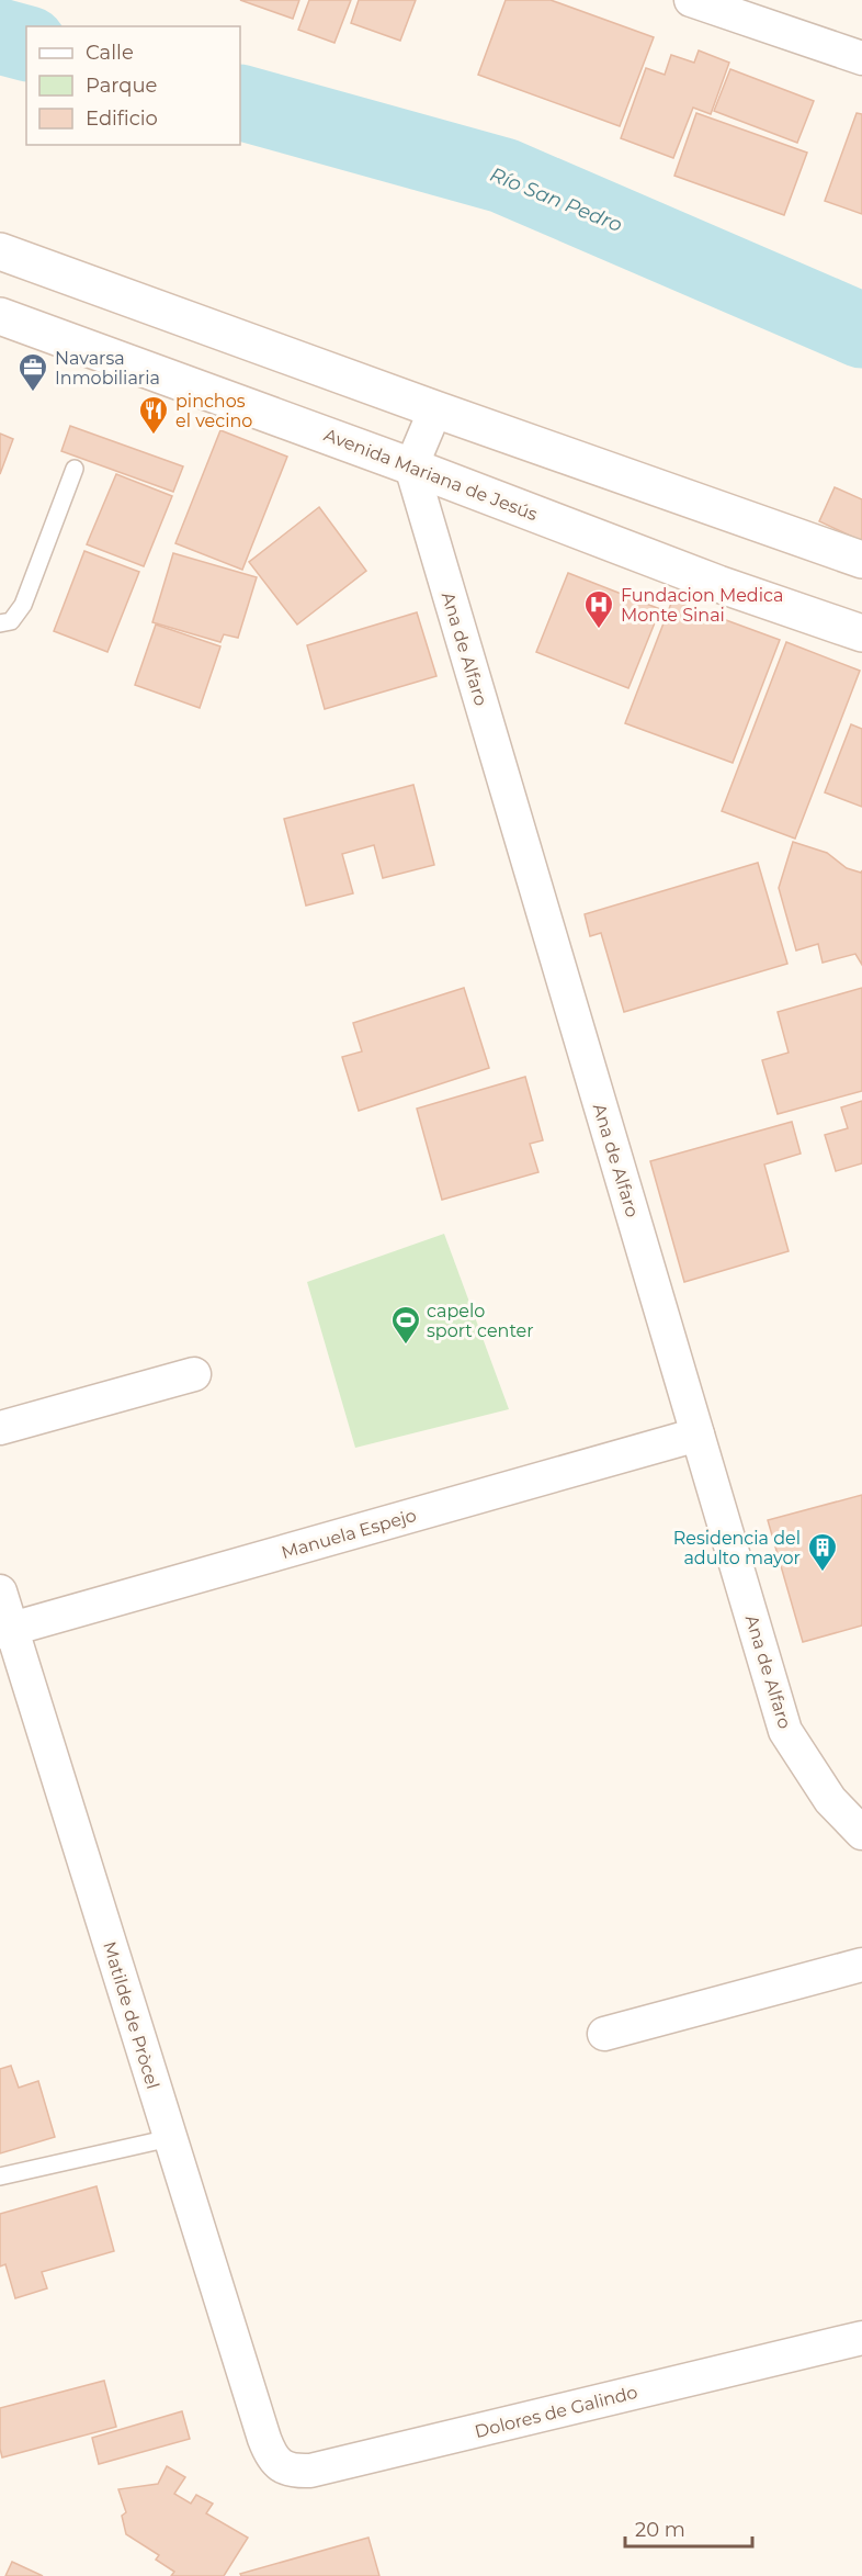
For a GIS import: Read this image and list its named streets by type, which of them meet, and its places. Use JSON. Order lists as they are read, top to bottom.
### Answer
{
  "streets": {
    "street": [
      "Avenida Mariana de Jesús",
      "Ana de Alfaro",
      "Manuela Espejo",
      "Matilde de Pròcel",
      "Dolores de Galindo"
    ]
  },
  "crossings": [
    ["Avenida Mariana de Jesús", "Ana de Alfaro"],
    ["Ana de Alfaro", "Manuela Espejo"],
    ["Manuela Espejo", "Matilde de Pròcel"],
    ["Matilde de Pròcel", "Dolores de Galindo"]
  ],
  "water": ["Río San Pedro"],
  "places": {
    "office": ["Navarsa Inmobiliaria"],
    "restaurant": ["pinchos el vecino"],
    "hospital": ["Fundacion Medica Monte Sinai"],
    "sports": ["capelo sport center"],
    "building": ["Residencia del adulto mayor"]
  },
  "legend": ["Calle", "Parque", "Edificio"],
  "scale_bar": "20 m"
}
